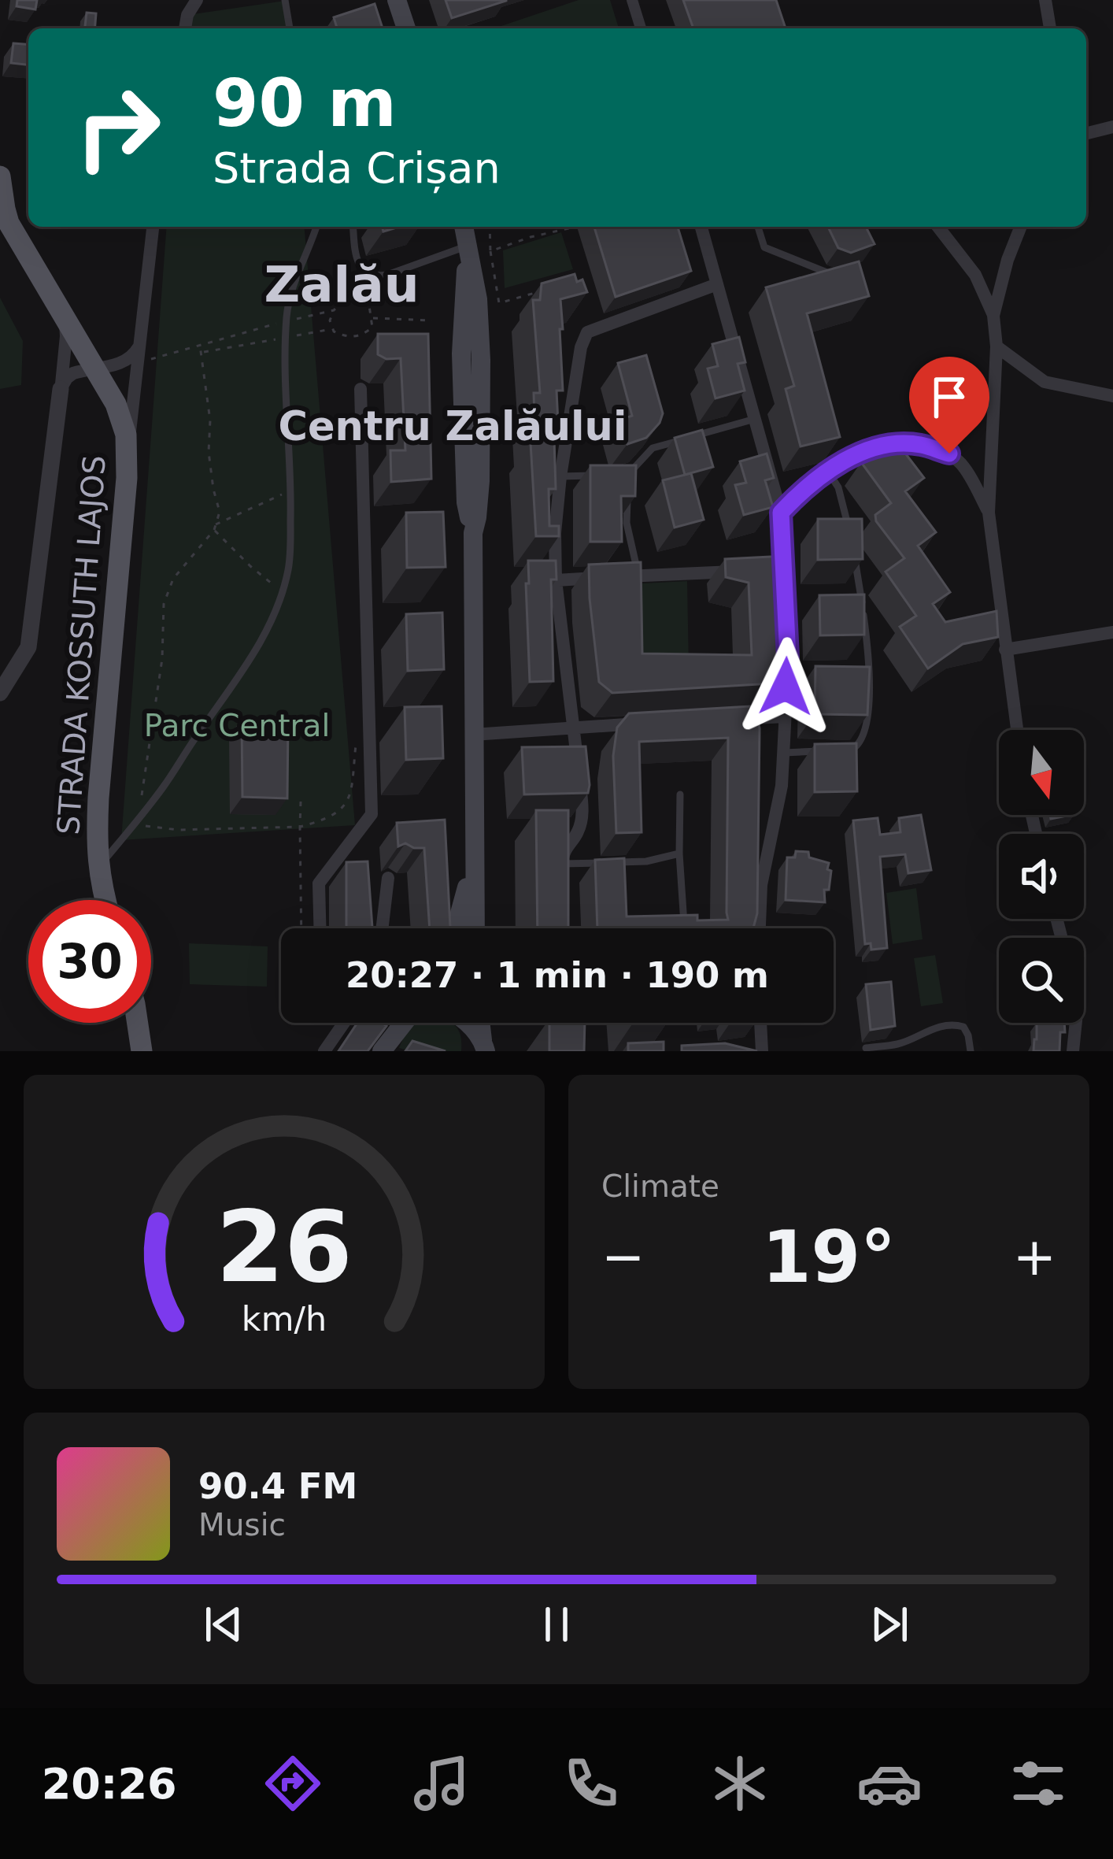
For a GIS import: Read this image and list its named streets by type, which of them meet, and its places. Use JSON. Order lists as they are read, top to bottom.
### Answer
{
  "streets": {
    "main road": ["STRADA KOSSUTH LAJOS"]
  },
  "districts": ["Zalău", "Centru Zalăului"],
  "parks": ["Parc Central"],
  "north": "bottom",
  "page": {
    "turn": ["90 m", "Strada Crișan"],
    "limit": "30",
    "trip": "20:27 · 1 min · 190 m",
    "tile": "Climate",
    "heat": ["−", "19°", "+"],
    "song": ["90.4 FM", "Music"],
    "tabs": "20:26",
    "gauge": ["26", "km/h"]
  }
}
